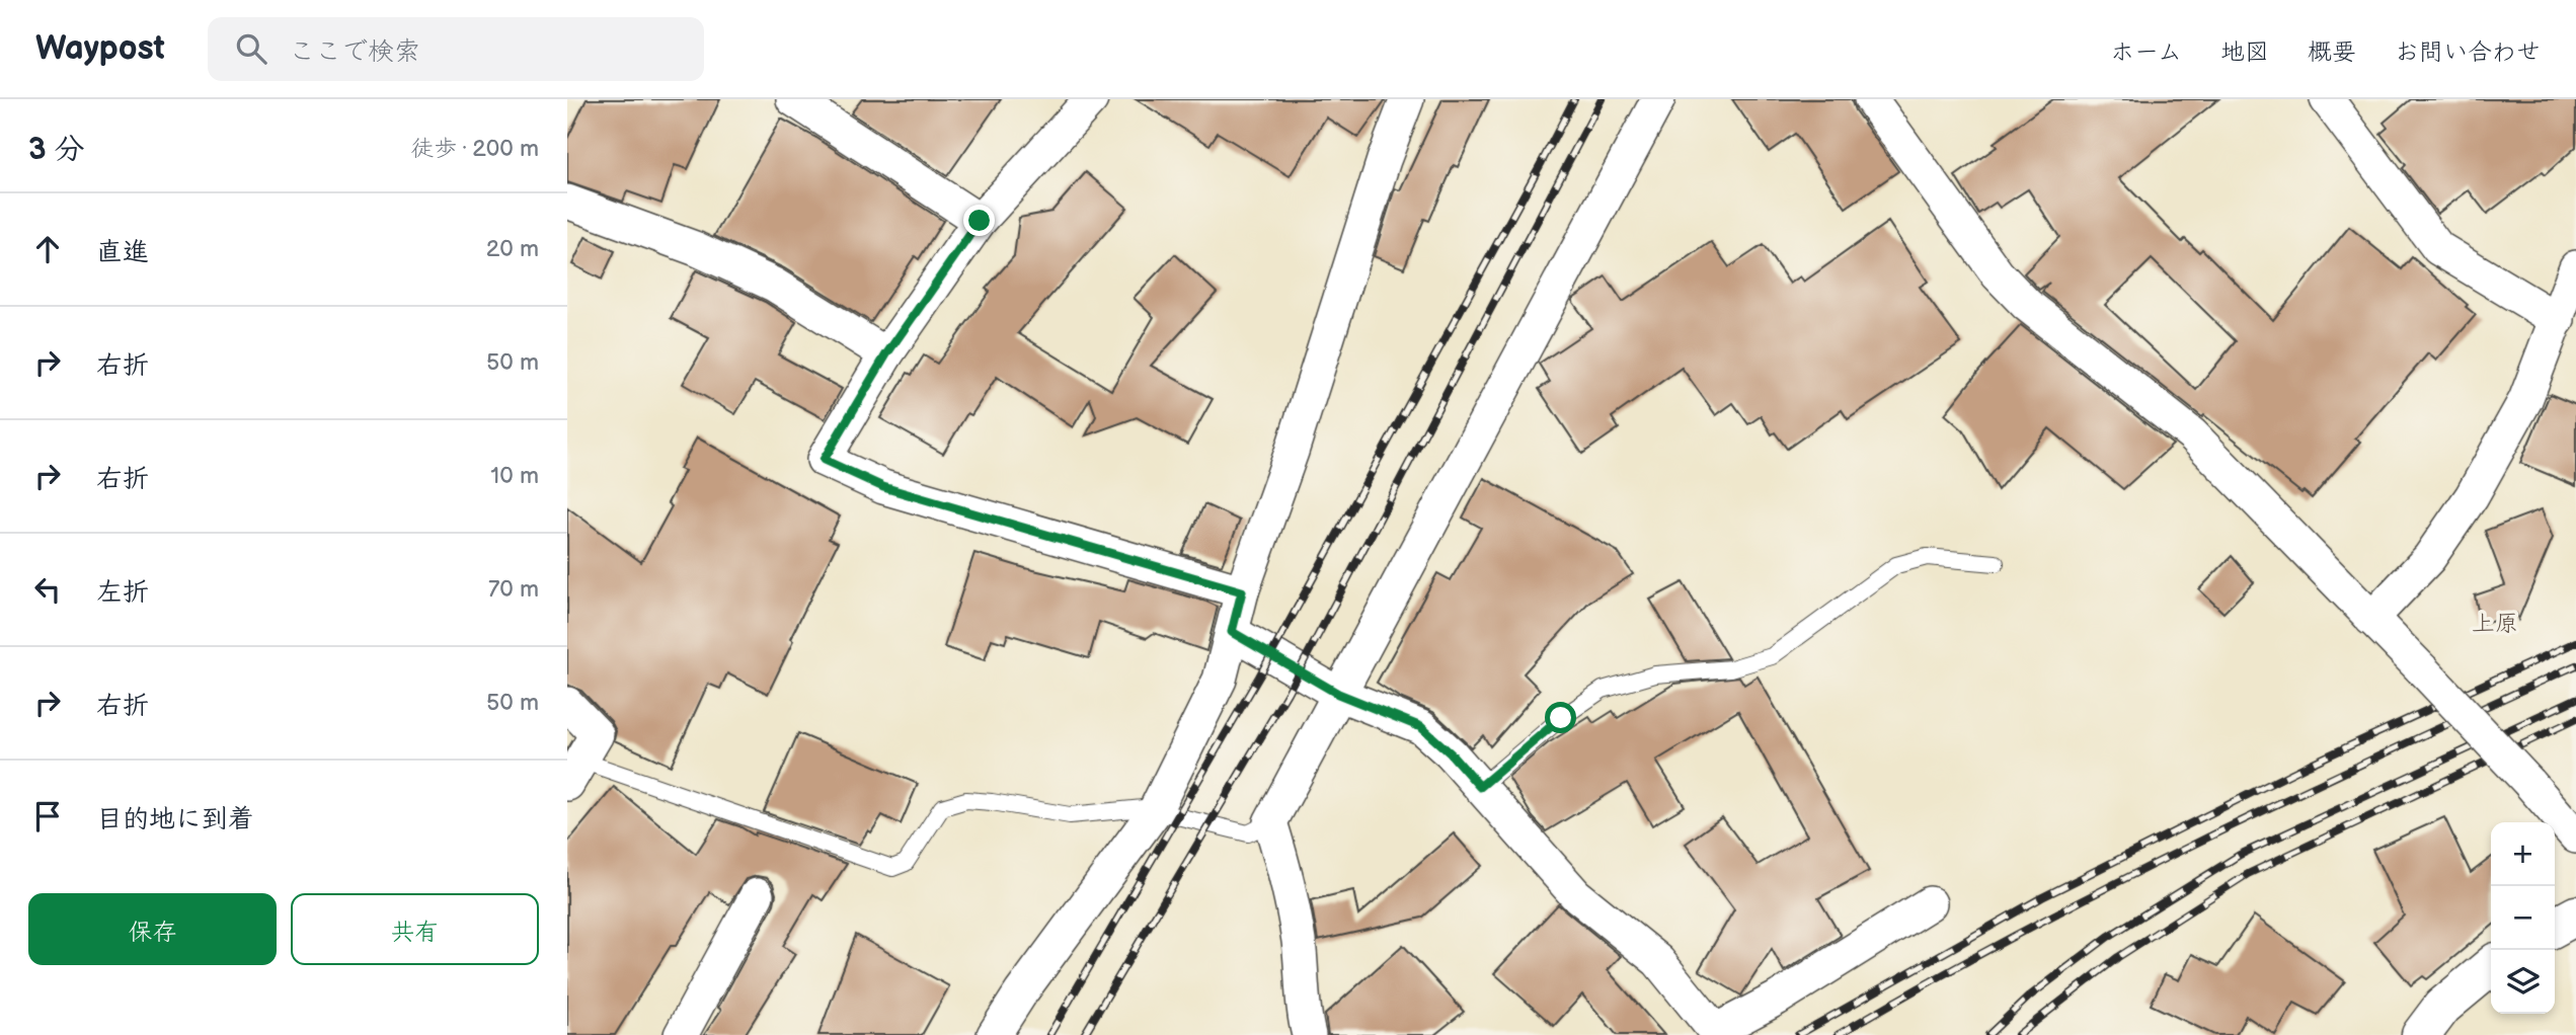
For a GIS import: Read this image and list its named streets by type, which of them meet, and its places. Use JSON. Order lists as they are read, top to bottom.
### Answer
{
  "districts": ["上原"],
  "page": {
    "header": "Waypost",
    "search": "ここで検索",
    "nav": [
      "ホーム",
      "地図",
      "概要",
      "お問い合わせ"
    ],
    "heading": ["3 分", "徒歩 · 200 m"],
    "list": [
      ["直進", "20 m"],
      ["右折", "50 m"],
      ["右折", "10 m"],
      ["左折", "70 m"],
      ["右折", "50 m"],
      "目的地に到着"
    ],
    "map_buttons": ["+", "−"],
    "buttons": ["保存", "共有"]
  }
}
